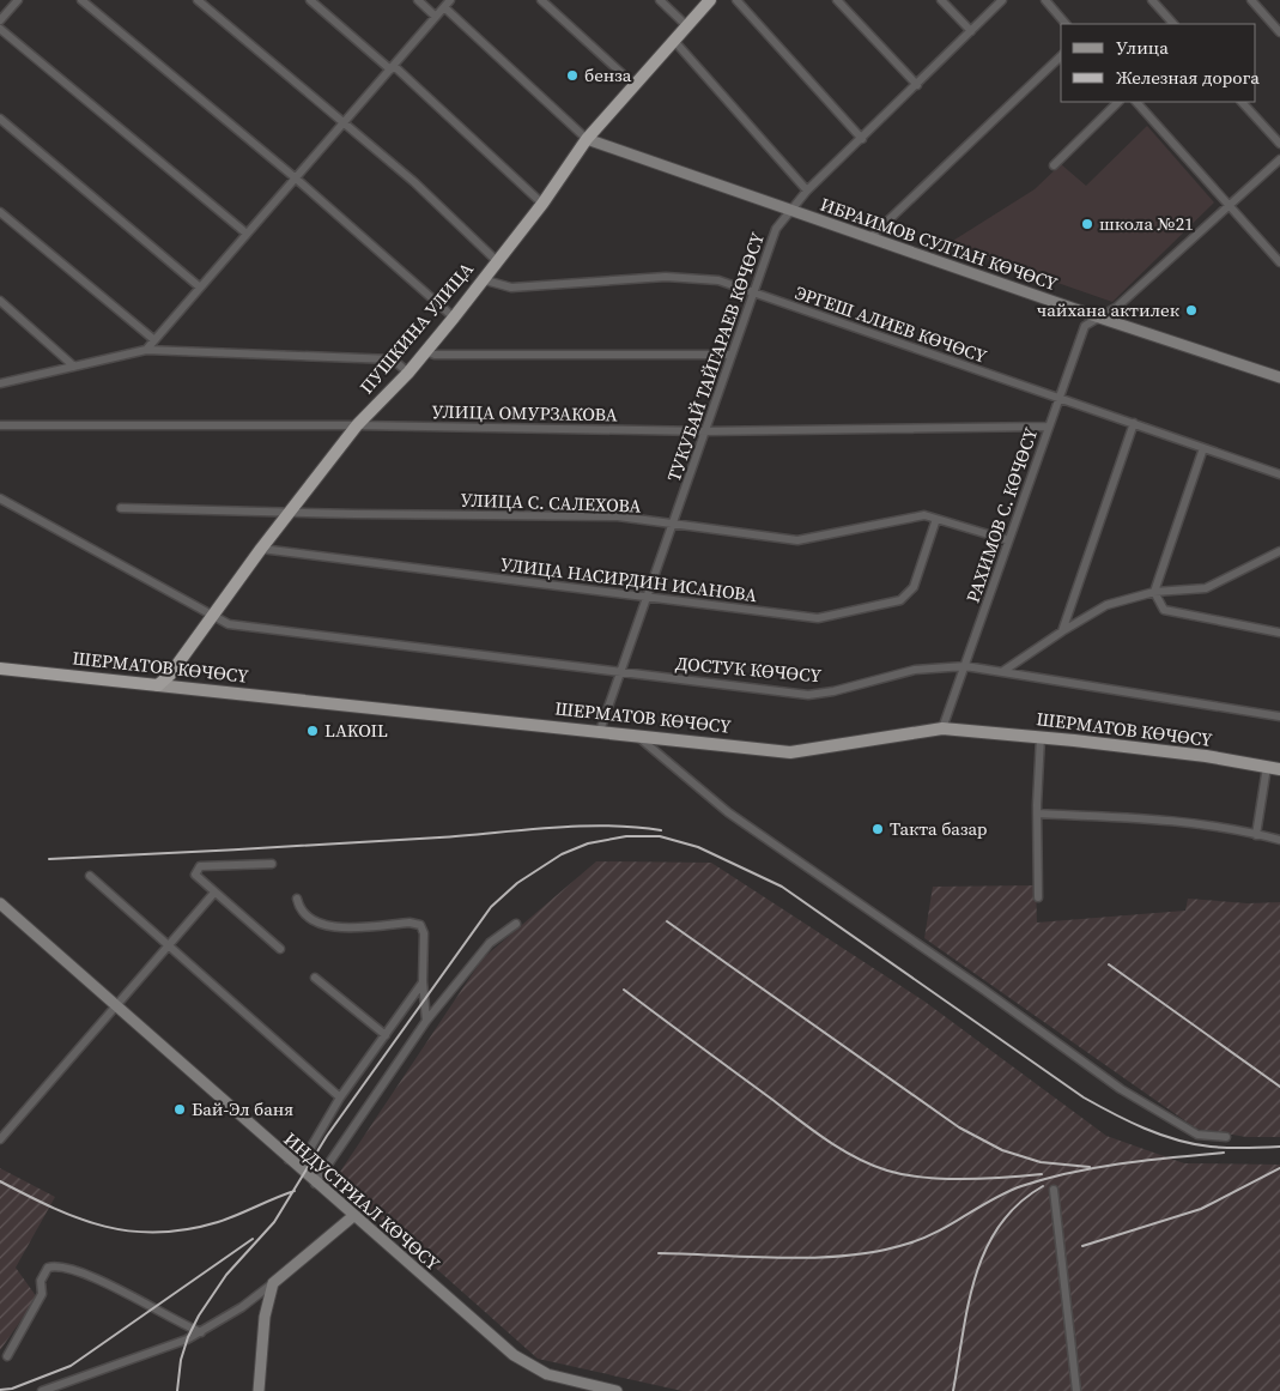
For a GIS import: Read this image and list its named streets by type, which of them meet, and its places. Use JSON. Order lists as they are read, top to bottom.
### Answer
{
  "streets": {
    "highway": ["ПУШКИНА УЛИЦА", "ШЕРМАТОВ КӨЧӨСҮ"],
    "main road": ["ИБРАИМОВ СУЛТАН КӨЧӨСҮ", "ИНДУСТРИАЛ КӨЧӨСҮ"],
    "street": [
      "ЭРГЕШ АЛИЕВ КӨЧӨСҮ",
      "ТУКУБАЙ ТАЙГАРАЕВ КӨЧӨСҮ",
      "УЛИЦА ОМУРЗАКОВА",
      "УЛИЦА С. САЛЕХОВА",
      "РАХИМОВ С. КӨЧӨСҮ",
      "УЛИЦА НАСИРДИН ИСАНОВА",
      "ДОСТУК КӨЧӨСҮ"
    ]
  },
  "crossings": [
    ["ИБРАИМОВ СУЛТАН КӨЧӨСҮ", "ПУШКИНА УЛИЦА"],
    ["ИБРАИМОВ СУЛТАН КӨЧӨСҮ", "ТУКУБАЙ ТАЙГАРАЕВ КӨЧӨСҮ"],
    ["ИБРАИМОВ СУЛТАН КӨЧӨСҮ", "РАХИМОВ С. КӨЧӨСҮ"],
    ["ЭРГЕШ АЛИЕВ КӨЧӨСҮ", "ПУШКИНА УЛИЦА"],
    ["ЭРГЕШ АЛИЕВ КӨЧӨСҮ", "ТУКУБАЙ ТАЙГАРАЕВ КӨЧӨСҮ"],
    ["ЭРГЕШ АЛИЕВ КӨЧӨСҮ", "РАХИМОВ С. КӨЧӨСҮ"],
    ["ПУШКИНА УЛИЦА", "УЛИЦА ОМУРЗАКОВА"],
    ["ПУШКИНА УЛИЦА", "УЛИЦА С. САЛЕХОВА"],
    ["ПУШКИНА УЛИЦА", "УЛИЦА НАСИРДИН ИСАНОВА"],
    ["ПУШКИНА УЛИЦА", "ШЕРМАТОВ КӨЧӨСҮ"],
    ["ПУШКИНА УЛИЦА", "ДОСТУК КӨЧӨСҮ"],
    ["ТУКУБАЙ ТАЙГАРАЕВ КӨЧӨСҮ", "УЛИЦА ОМУРЗАКОВА"],
    ["ТУКУБАЙ ТАЙГАРАЕВ КӨЧӨСҮ", "УЛИЦА С. САЛЕХОВА"],
    ["ТУКУБАЙ ТАЙГАРАЕВ КӨЧӨСҮ", "УЛИЦА НАСИРДИН ИСАНОВА"],
    ["ТУКУБАЙ ТАЙГАРАЕВ КӨЧӨСҮ", "ШЕРМАТОВ КӨЧӨСҮ"],
    ["ТУКУБАЙ ТАЙГАРАЕВ КӨЧӨСҮ", "ДОСТУК КӨЧӨСҮ"],
    ["УЛИЦА ОМУРЗАКОВА", "РАХИМОВ С. КӨЧӨСҮ"],
    ["УЛИЦА С. САЛЕХОВА", "РАХИМОВ С. КӨЧӨСҮ"],
    ["УЛИЦА С. САЛЕХОВА", "УЛИЦА НАСИРДИН ИСАНОВА"],
    ["РАХИМОВ С. КӨЧӨСҮ", "ШЕРМАТОВ КӨЧӨСҮ"],
    ["РАХИМОВ С. КӨЧӨСҮ", "ДОСТУК КӨЧӨСҮ"]
  ],
  "places": [
    "бенза",
    "школа №21",
    "чайхана актилек",
    "LAKOIL",
    "Такта базар",
    "Бай-Эл баня"
  ],
  "legend": ["Улица", "Железная дорога"]
}
